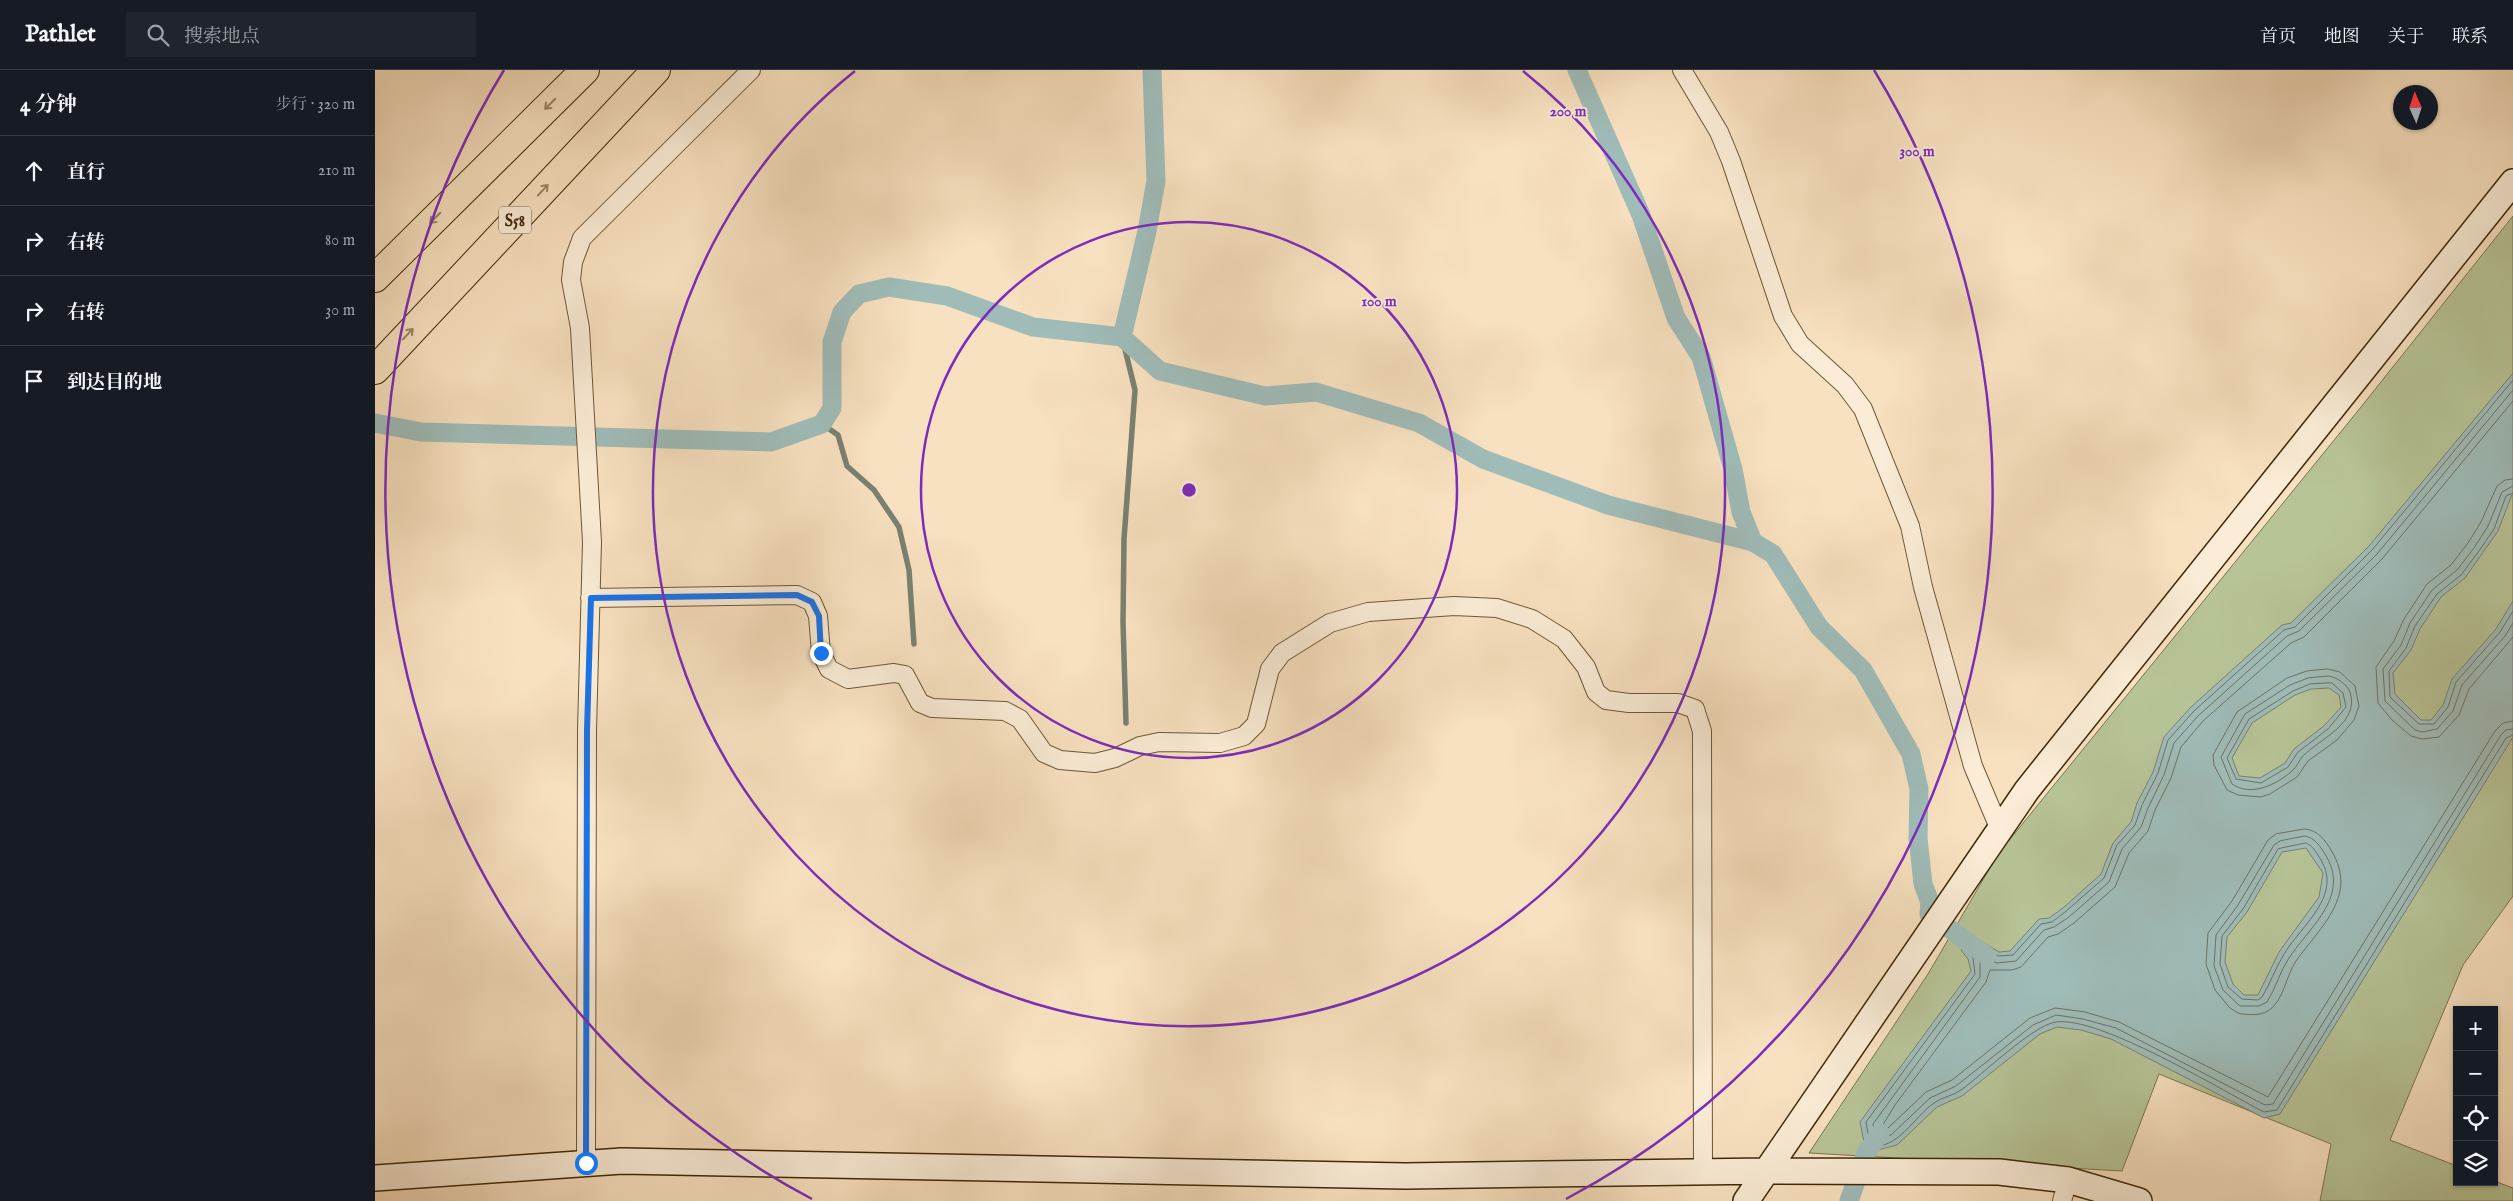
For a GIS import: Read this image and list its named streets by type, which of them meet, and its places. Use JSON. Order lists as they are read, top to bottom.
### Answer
{
  "streets": {
    "highway": ["S58"]
  },
  "north": "top",
  "page": {
    "header": "Pathlet",
    "search": "搜索地点",
    "nav": [
      "首页",
      "地图",
      "关于",
      "联系"
    ],
    "heading": ["4 分钟", "步行 · 320 m"],
    "list": [
      ["直行", "210 m"],
      ["右转", "80 m"],
      ["右转", "30 m"],
      "到达目的地"
    ],
    "map_buttons": ["+", "−"]
  },
  "rings": ["200 m", "300 m", "100 m"]
}
